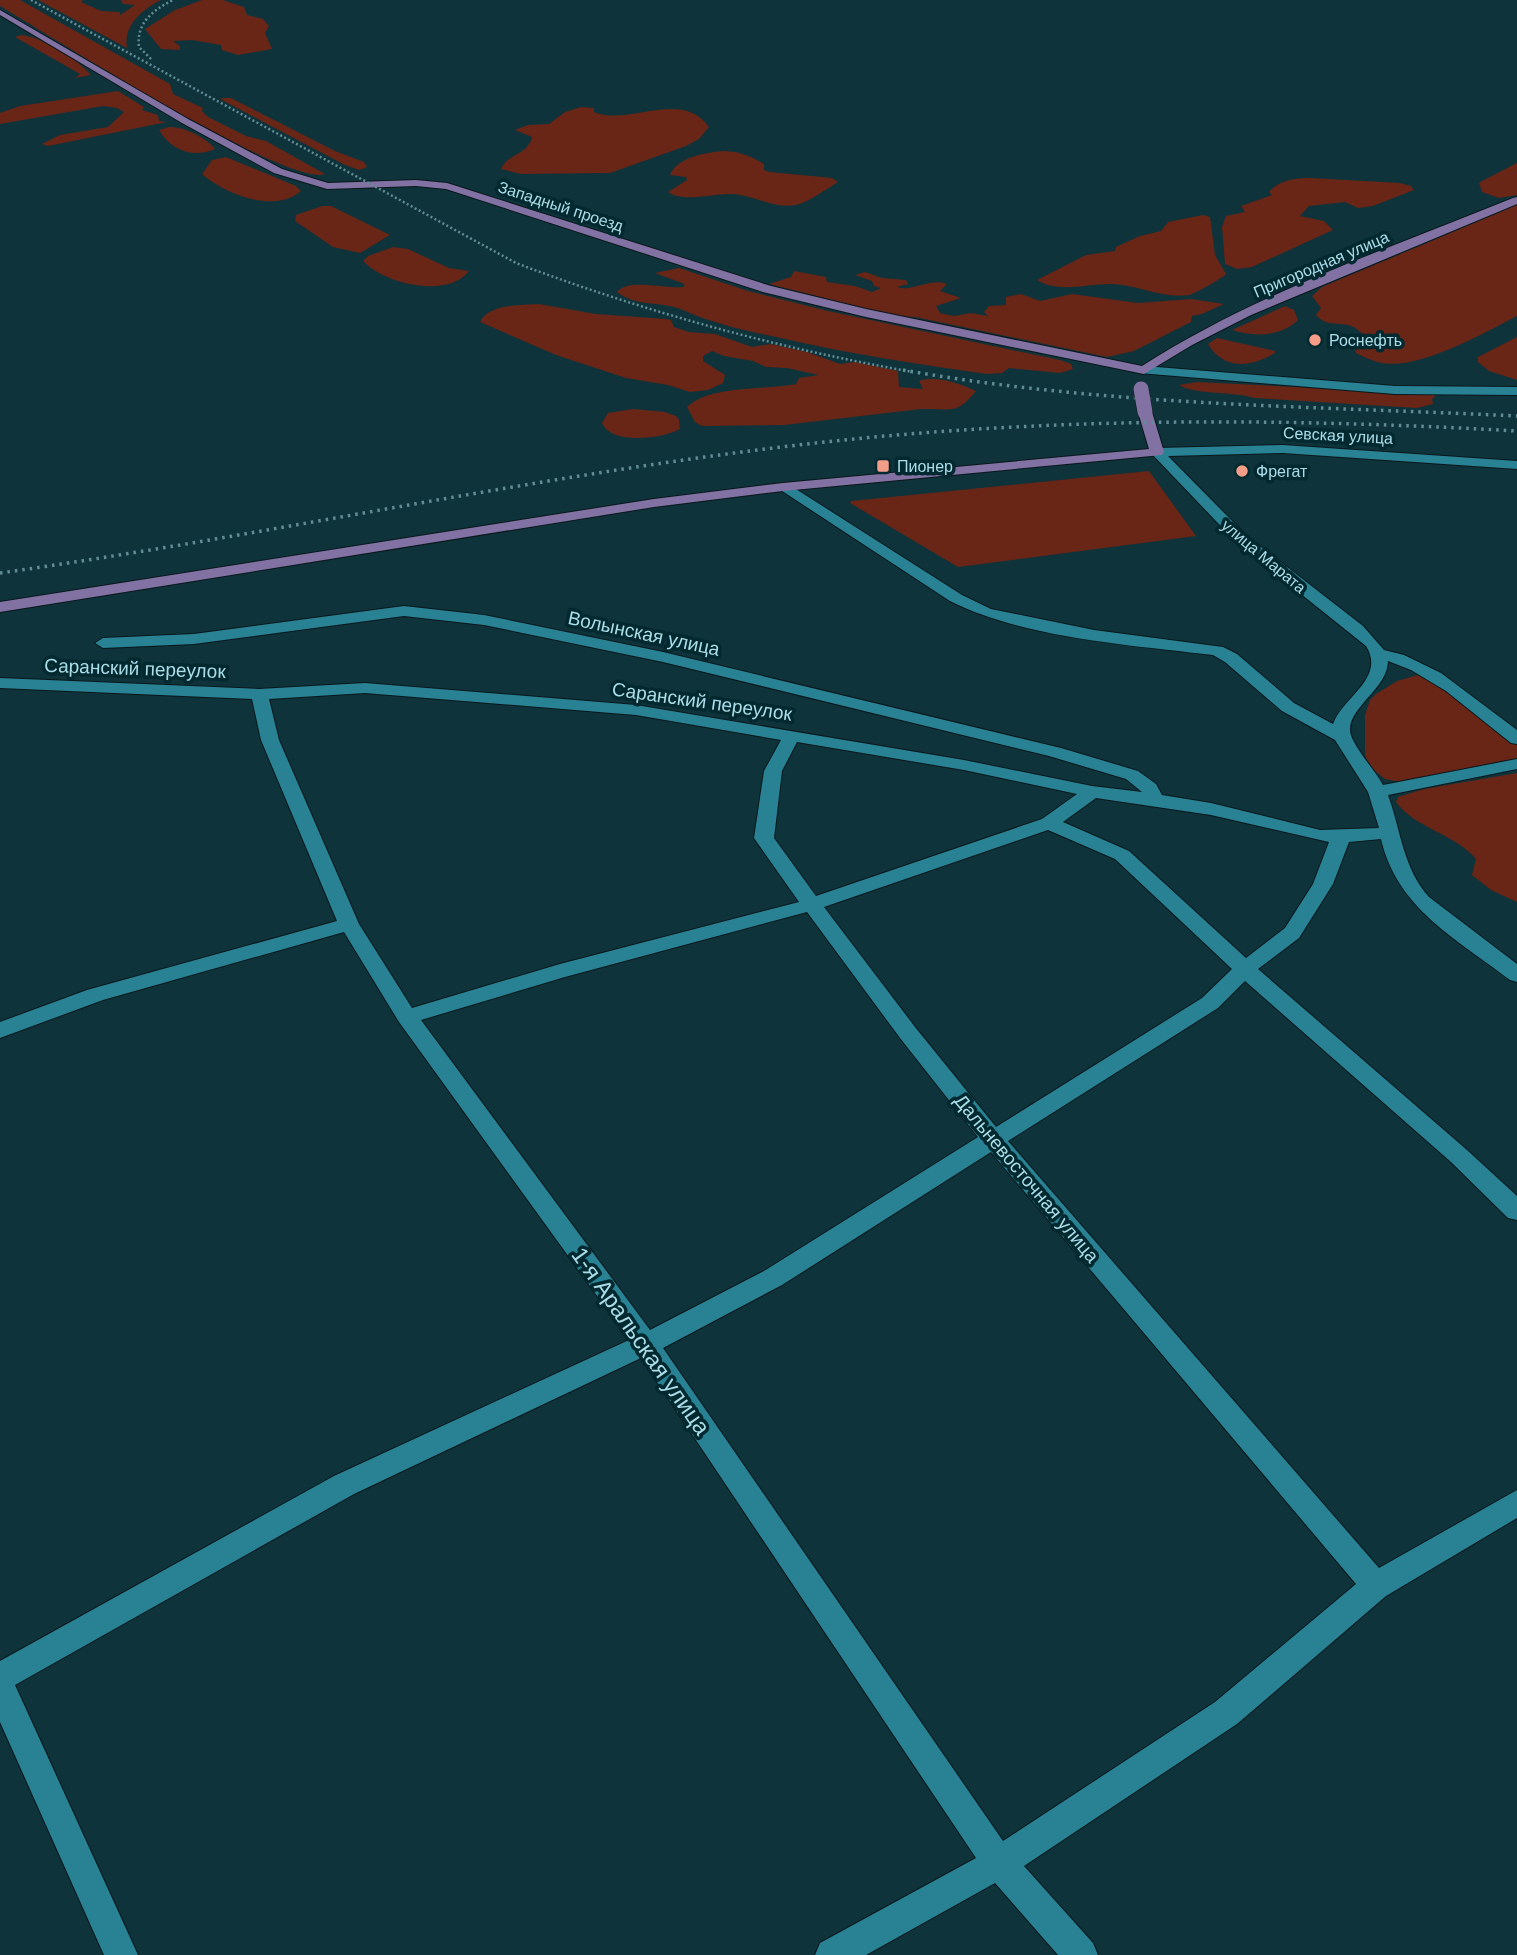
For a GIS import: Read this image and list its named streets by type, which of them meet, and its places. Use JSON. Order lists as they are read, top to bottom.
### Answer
{
  "streets": {
    "main road": ["Западный проезд", "Пригородная улица"],
    "street": [
      "Севская улица",
      "улица Марата",
      "Волынская улица",
      "Саранский переулок",
      "Дальневосточная улица",
      "1-я Аральская улица"
    ]
  },
  "crossings": [
    ["Западный проезд", "Пригородная улица"],
    ["Севская улица", "улица Марата"],
    ["Волынская улица", "Саранский переулок"],
    ["Саранский переулок", "Дальневосточная улица"],
    ["Саранский переулок", "1-я Аральская улица"]
  ],
  "places": {
    "other": ["Роснефть", "Фрегат"],
    "transit": ["Пионер"]
  }
}
